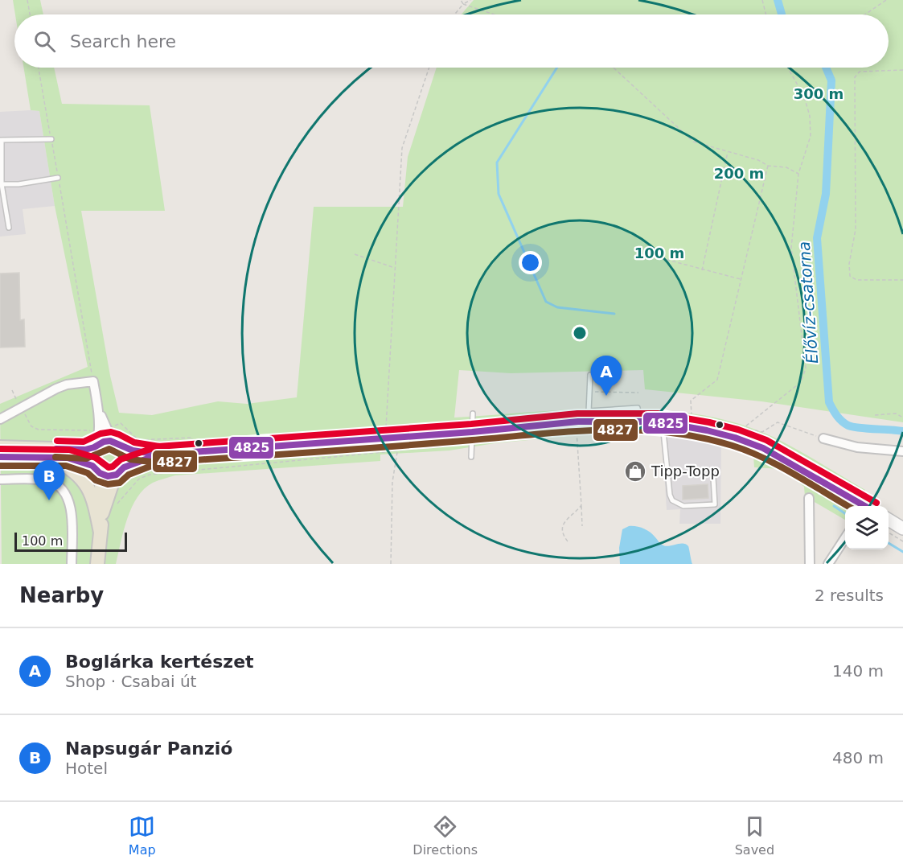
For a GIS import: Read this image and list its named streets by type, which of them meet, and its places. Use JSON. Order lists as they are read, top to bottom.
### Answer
{
  "water": ["Élővíz-csatorna"],
  "places": {
    "shop": ["Tipp-Topp"]
  },
  "lines": ["transit line 4825", "transit line 4827"],
  "scale_bar": "100 m",
  "page": {
    "search": "Search here",
    "pins": ["A", "B"],
    "scale": "100 m",
    "heading": ["Nearby", "2 results"],
    "list": [
      {
        "mark": "A",
        "name": "Boglárka kertészet",
        "note": "Shop · Csabai út",
        "value": "140 m"
      },
      {
        "mark": "B",
        "name": "Napsugár Panzió",
        "note": "Hotel",
        "value": "480 m"
      }
    ],
    "nav": ["Map", "Directions", "Saved"]
  },
  "rings": ["300 m", "200 m", "100 m"]
}
